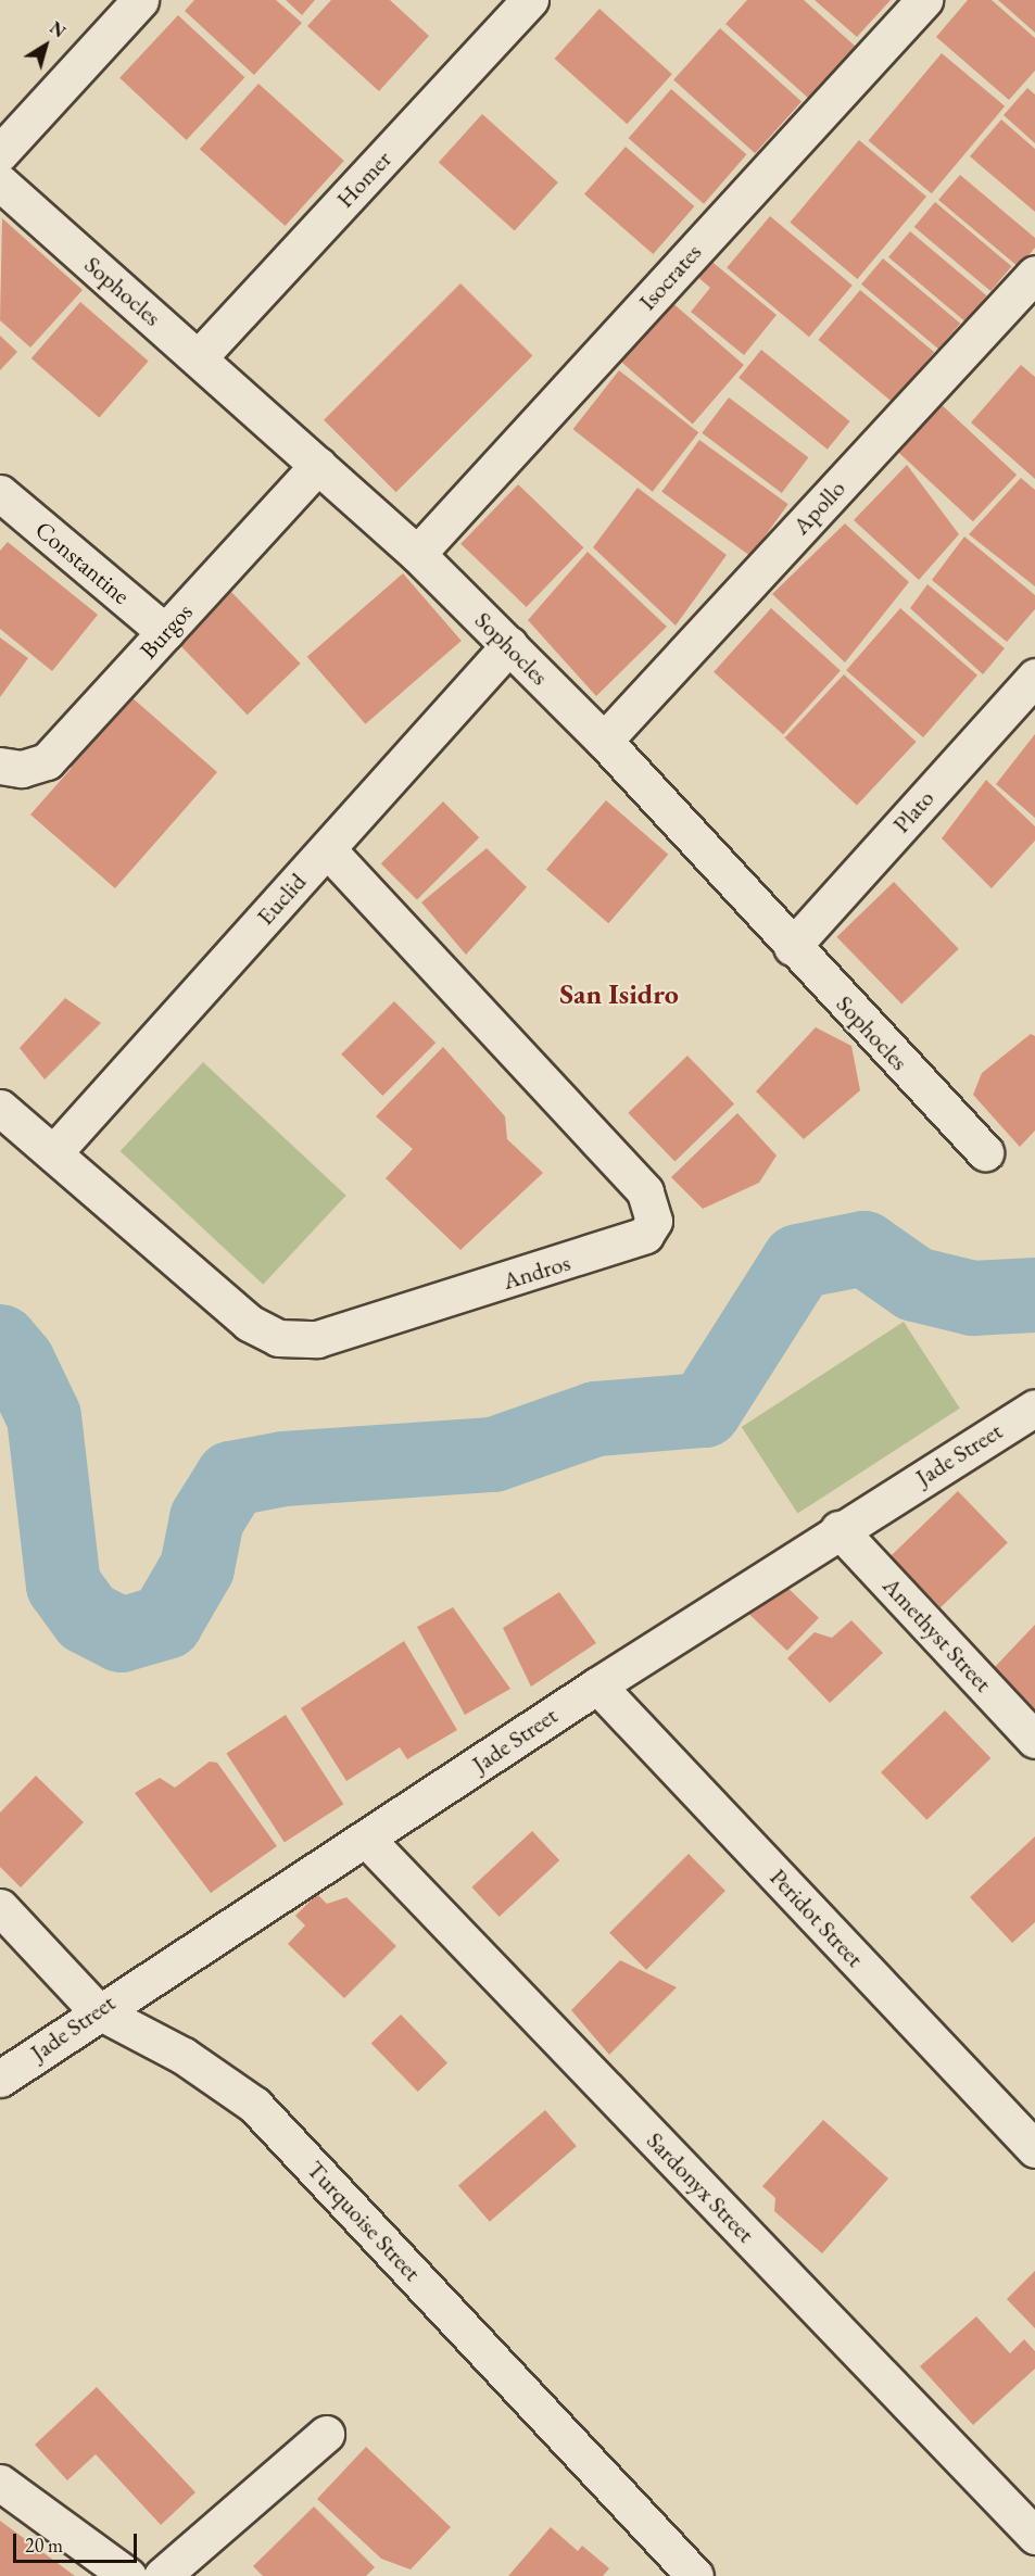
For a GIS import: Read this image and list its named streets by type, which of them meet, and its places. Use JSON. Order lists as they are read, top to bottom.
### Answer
{
  "streets": {
    "street": [
      "Homer",
      "Isocrates",
      "Sophocles",
      "Apollo",
      "Constantine",
      "Burgos",
      "Plato",
      "Euclid",
      "Andros",
      "Jade Street",
      "Amethyst Street",
      "Peridot Street",
      "Sardonyx Street",
      "Turquoise Street"
    ]
  },
  "crossings": [
    ["Homer", "Sophocles"],
    ["Isocrates", "Sophocles"],
    ["Sophocles", "Apollo"],
    ["Sophocles", "Burgos"],
    ["Sophocles", "Plato"],
    ["Sophocles", "Euclid"],
    ["Constantine", "Burgos"],
    ["Euclid", "Andros"],
    ["Jade Street", "Amethyst Street"],
    ["Jade Street", "Peridot Street"],
    ["Jade Street", "Sardonyx Street"],
    ["Jade Street", "Turquoise Street"]
  ],
  "districts": ["San Isidro"],
  "scale_bar": "20 m",
  "north": "top right"
}
